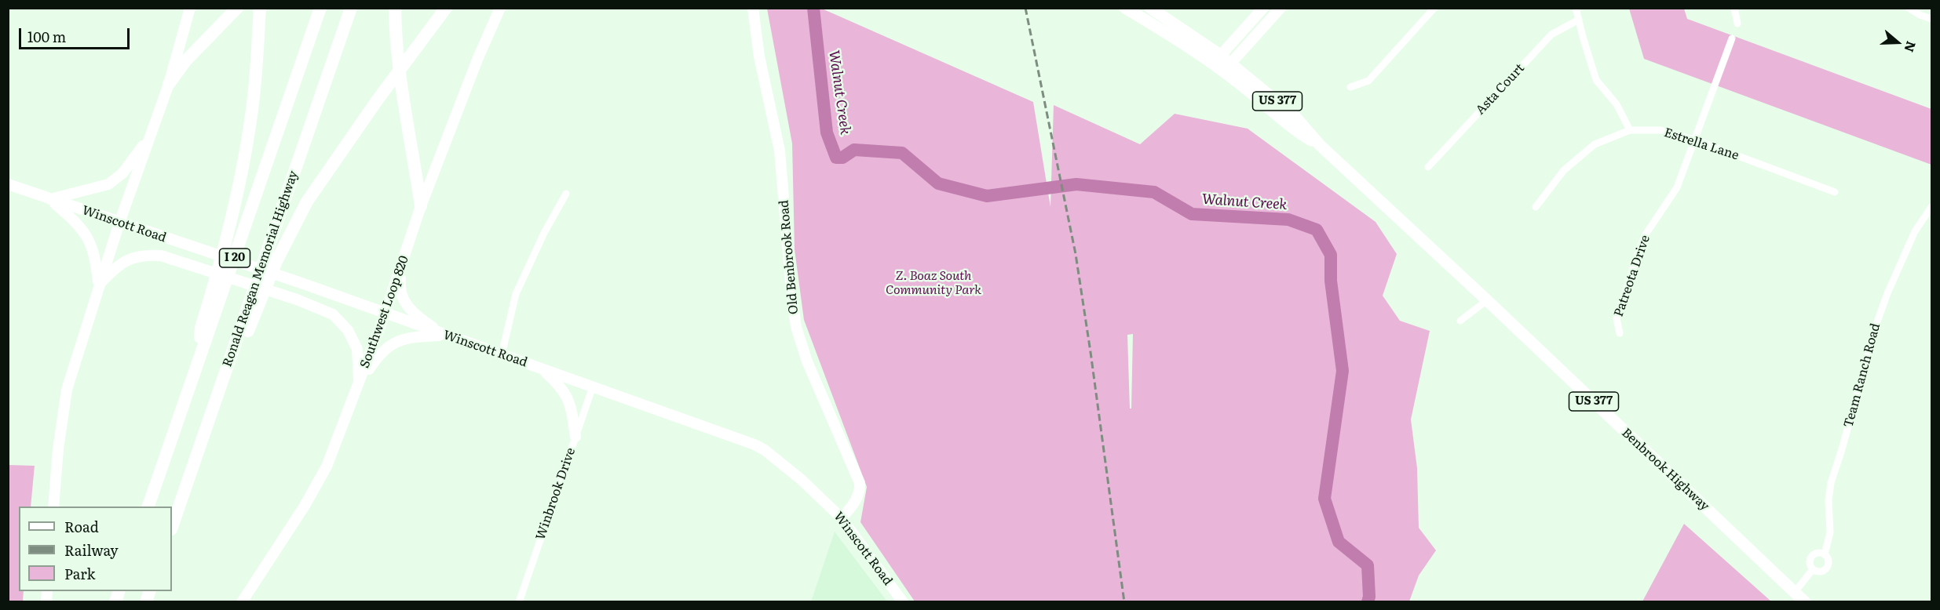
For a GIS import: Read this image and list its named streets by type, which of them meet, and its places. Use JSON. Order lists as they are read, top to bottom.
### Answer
{
  "streets": {
    "highway": ["I 20", "Ronald Reagan Memorial Highway"],
    "main road": [
      "US 377",
      "Winscott Road",
      "Old Benbrook Road",
      "Southwest Loop 820",
      "Benbrook Highway"
    ],
    "street": [
      "Asta Court",
      "Estrella Lane",
      "Patreota Drive",
      "Team Ranch Road",
      "Winbrook Drive"
    ]
  },
  "crossings": [
    ["US 377", "Benbrook Highway"],
    ["Estrella Lane", "Patreota Drive"],
    ["Winscott Road", "Old Benbrook Road"],
    ["Winscott Road", "Southwest Loop 820"],
    ["Winscott Road", "Winbrook Drive"]
  ],
  "water": ["Walnut Creek"],
  "parks": ["Z. Boaz South Community Park"],
  "legend": ["Road", "Railway", "Park"],
  "scale_bar": "100 m",
  "north": "right"
}
